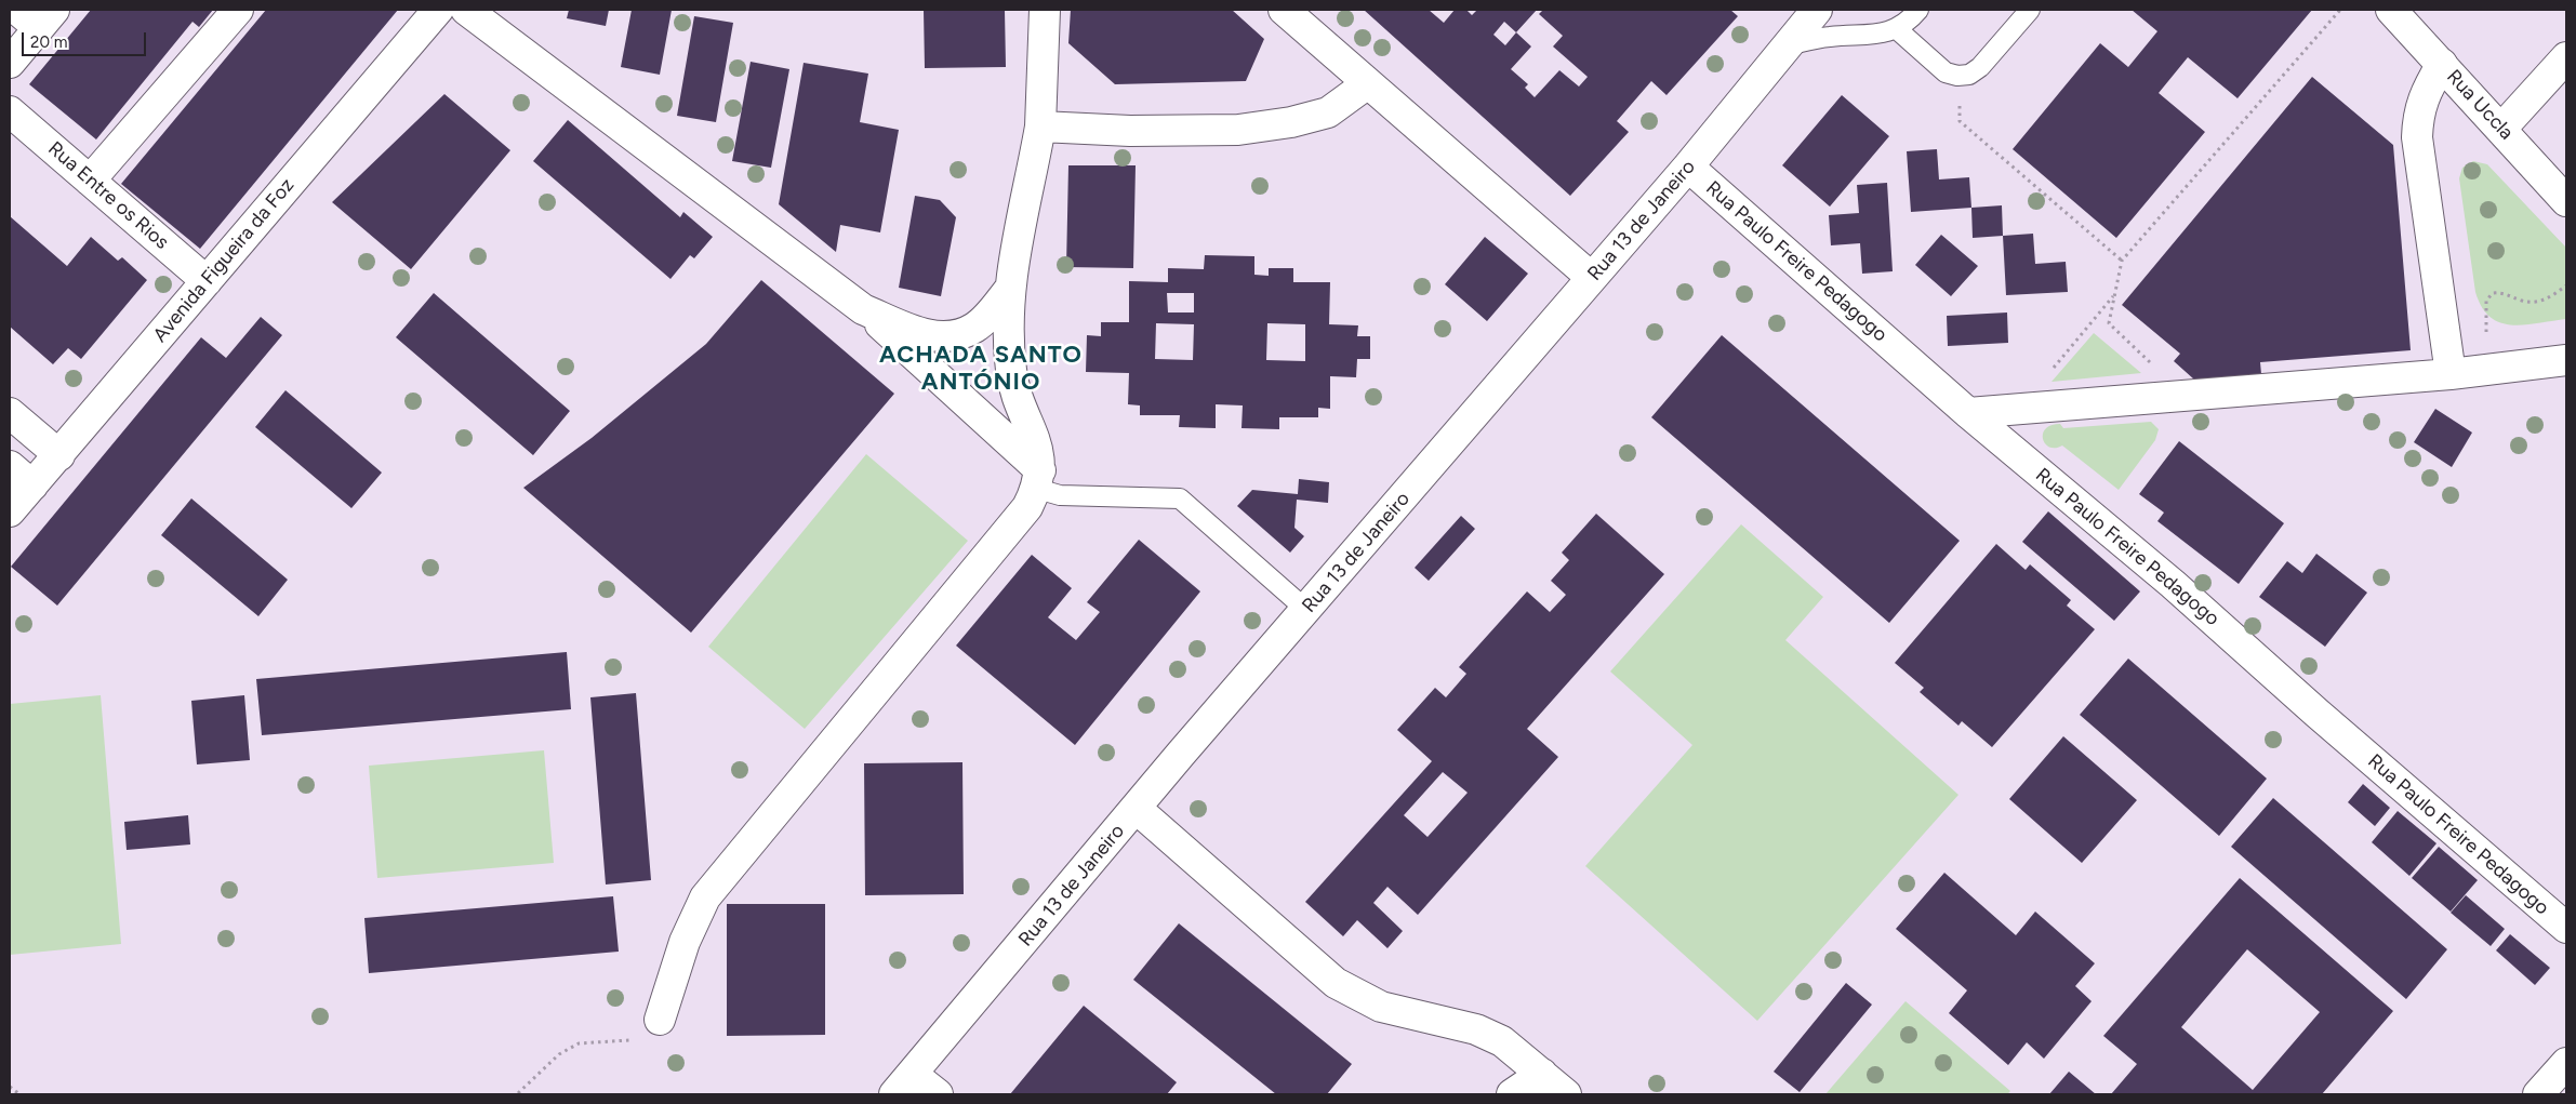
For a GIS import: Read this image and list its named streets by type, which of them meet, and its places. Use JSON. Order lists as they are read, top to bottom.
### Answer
{
  "streets": {
    "street": [
      "Rua Uccla",
      "Rua Entre os Rios",
      "Rua 13 de Janeiro",
      "Avenida Figueira da Foz",
      "Rua Paulo Freire Pedagogo"
    ]
  },
  "crossings": [
    ["Rua Entre os Rios", "Avenida Figueira da Foz"],
    ["Rua 13 de Janeiro", "Rua Paulo Freire Pedagogo"]
  ],
  "districts": ["ACHADA SANTO ANTÓNIO"],
  "scale_bar": "20 m"
}
